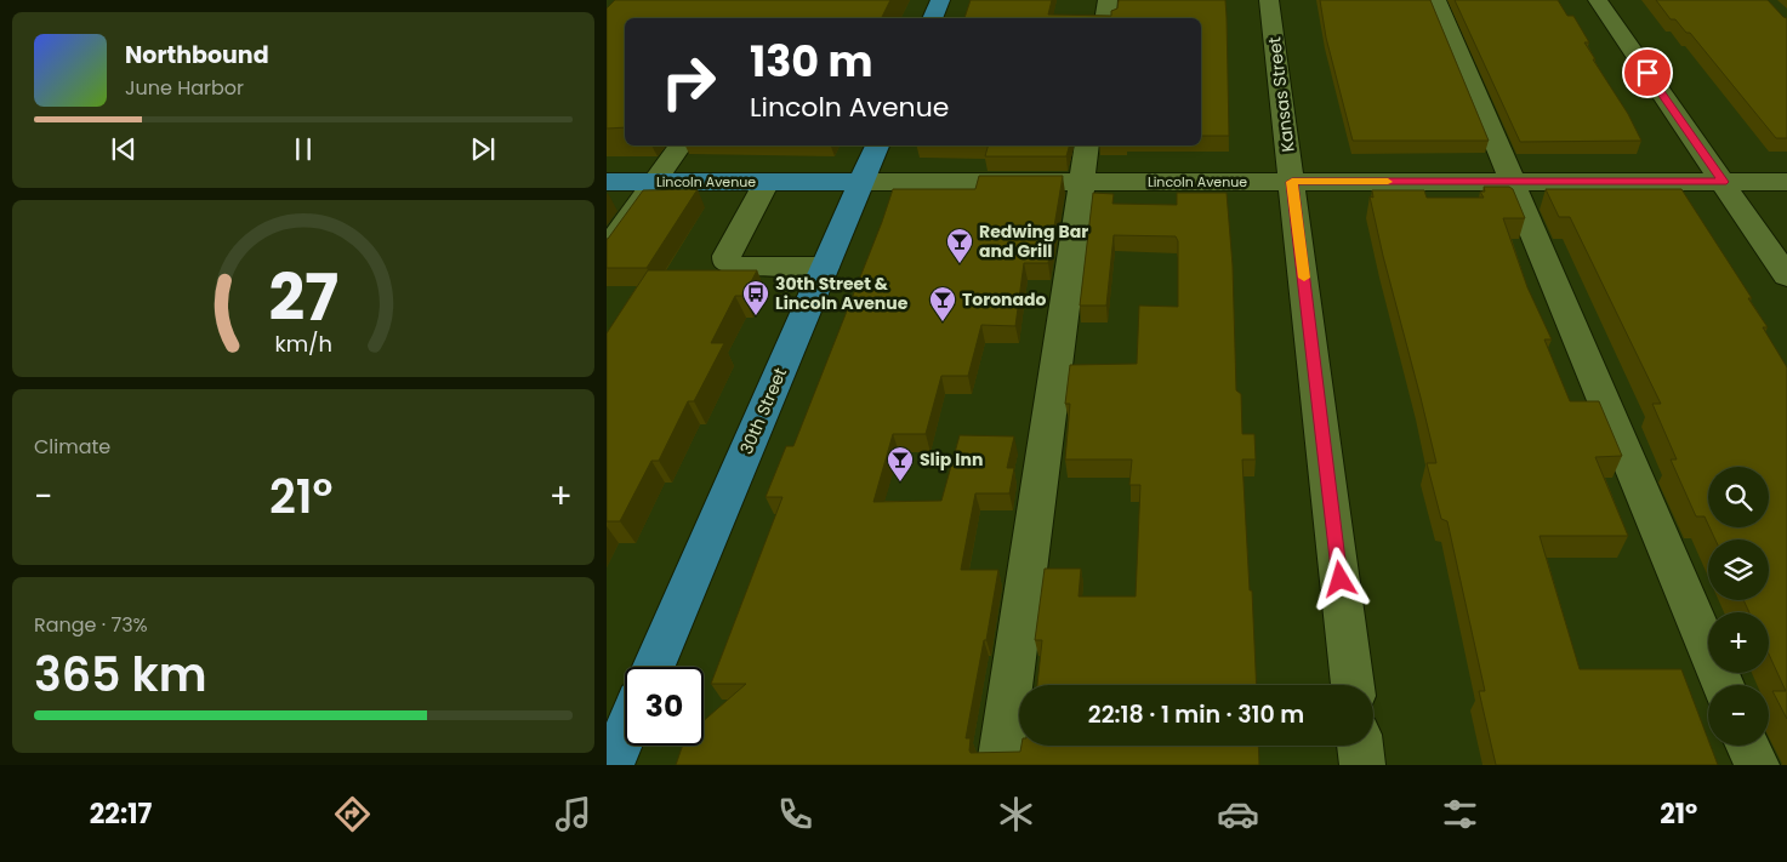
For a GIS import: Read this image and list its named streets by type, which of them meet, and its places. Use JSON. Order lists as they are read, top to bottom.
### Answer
{
  "streets": {
    "main road": ["Lincoln Avenue", "30th Street"],
    "street": ["Kansas Street"]
  },
  "crossings": [
    ["Kansas Street", "Lincoln Avenue"],
    ["Lincoln Avenue", "30th Street"]
  ],
  "places": {
    "bar": ["Redwing Bar and Grill", "Toronado", "Slip Inn"],
    "bus stop": ["30th Street & Lincoln Avenue"]
  },
  "page": {
    "turn": ["130 m", "Lincoln Avenue"],
    "song": ["Northbound", "June Harbor"],
    "tile": [
      "Climate",
      ["Range · 73%", "365 km"]
    ],
    "map_buttons": ["+", "−"],
    "heat": ["−", "21°", "+"],
    "limit": "30",
    "trip": "22:18 · 1 min · 310 m",
    "tabs": ["22:17", "21°"],
    "gauge": ["27", "km/h"]
  }
}
